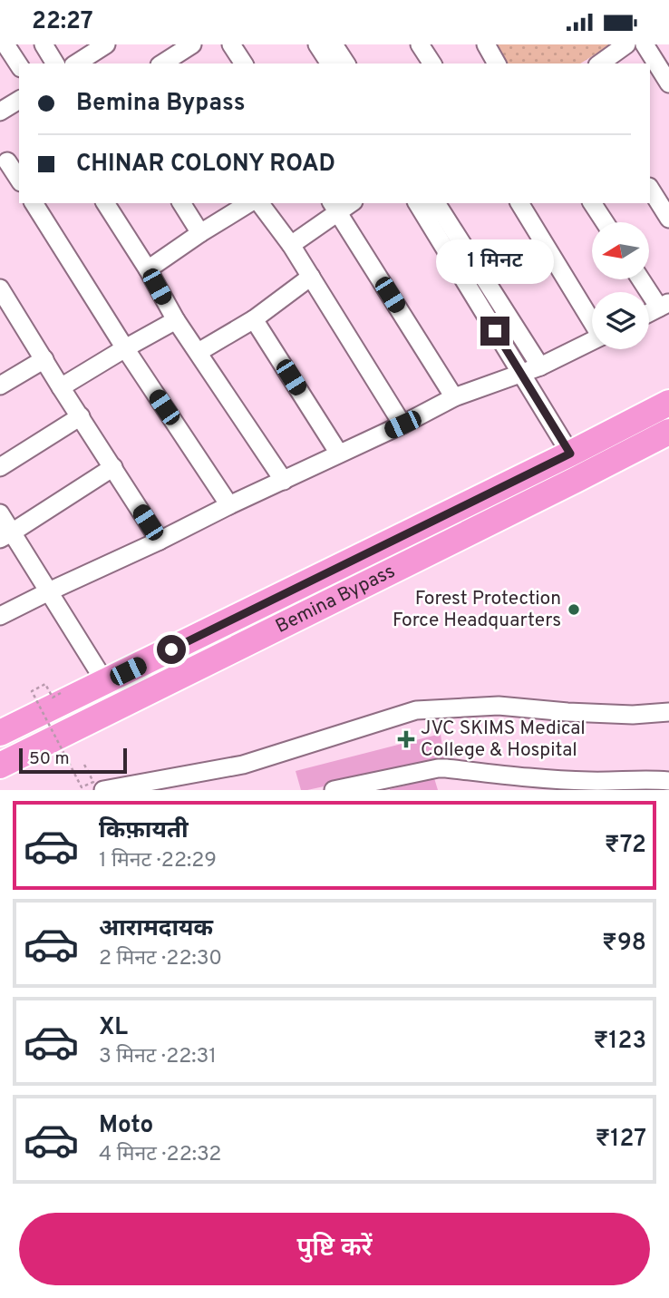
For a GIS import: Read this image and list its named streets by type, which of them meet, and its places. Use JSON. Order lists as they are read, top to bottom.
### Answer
{
  "streets": {
    "highway": ["Bemina Bypass"]
  },
  "places": {
    "other": ["Forest Protection Force Headquarters"],
    "health": ["JVC SKIMS Medical College & Hospital"]
  },
  "scale_bar": "50 m",
  "north": "left",
  "page": {
    "status": "22:27",
    "banner": ["Bemina Bypass", "CHINAR COLONY ROAD"],
    "bubble": "1 मिनट",
    "scale": "50 m",
    "list": [
      {
        "name": "किफ़ायती",
        "note": "1 मिनट · 22:29",
        "value": "₹72"
      },
      {
        "name": "आरामदायक",
        "note": "2 मिनट · 22:30",
        "value": "₹98"
      },
      {
        "name": "XL",
        "note": "3 मिनट · 22:31",
        "value": "₹123"
      },
      {
        "name": "Moto",
        "note": "4 मिनट · 22:32",
        "value": "₹127"
      }
    ],
    "buttons": "पुष्टि करें"
  }
}
